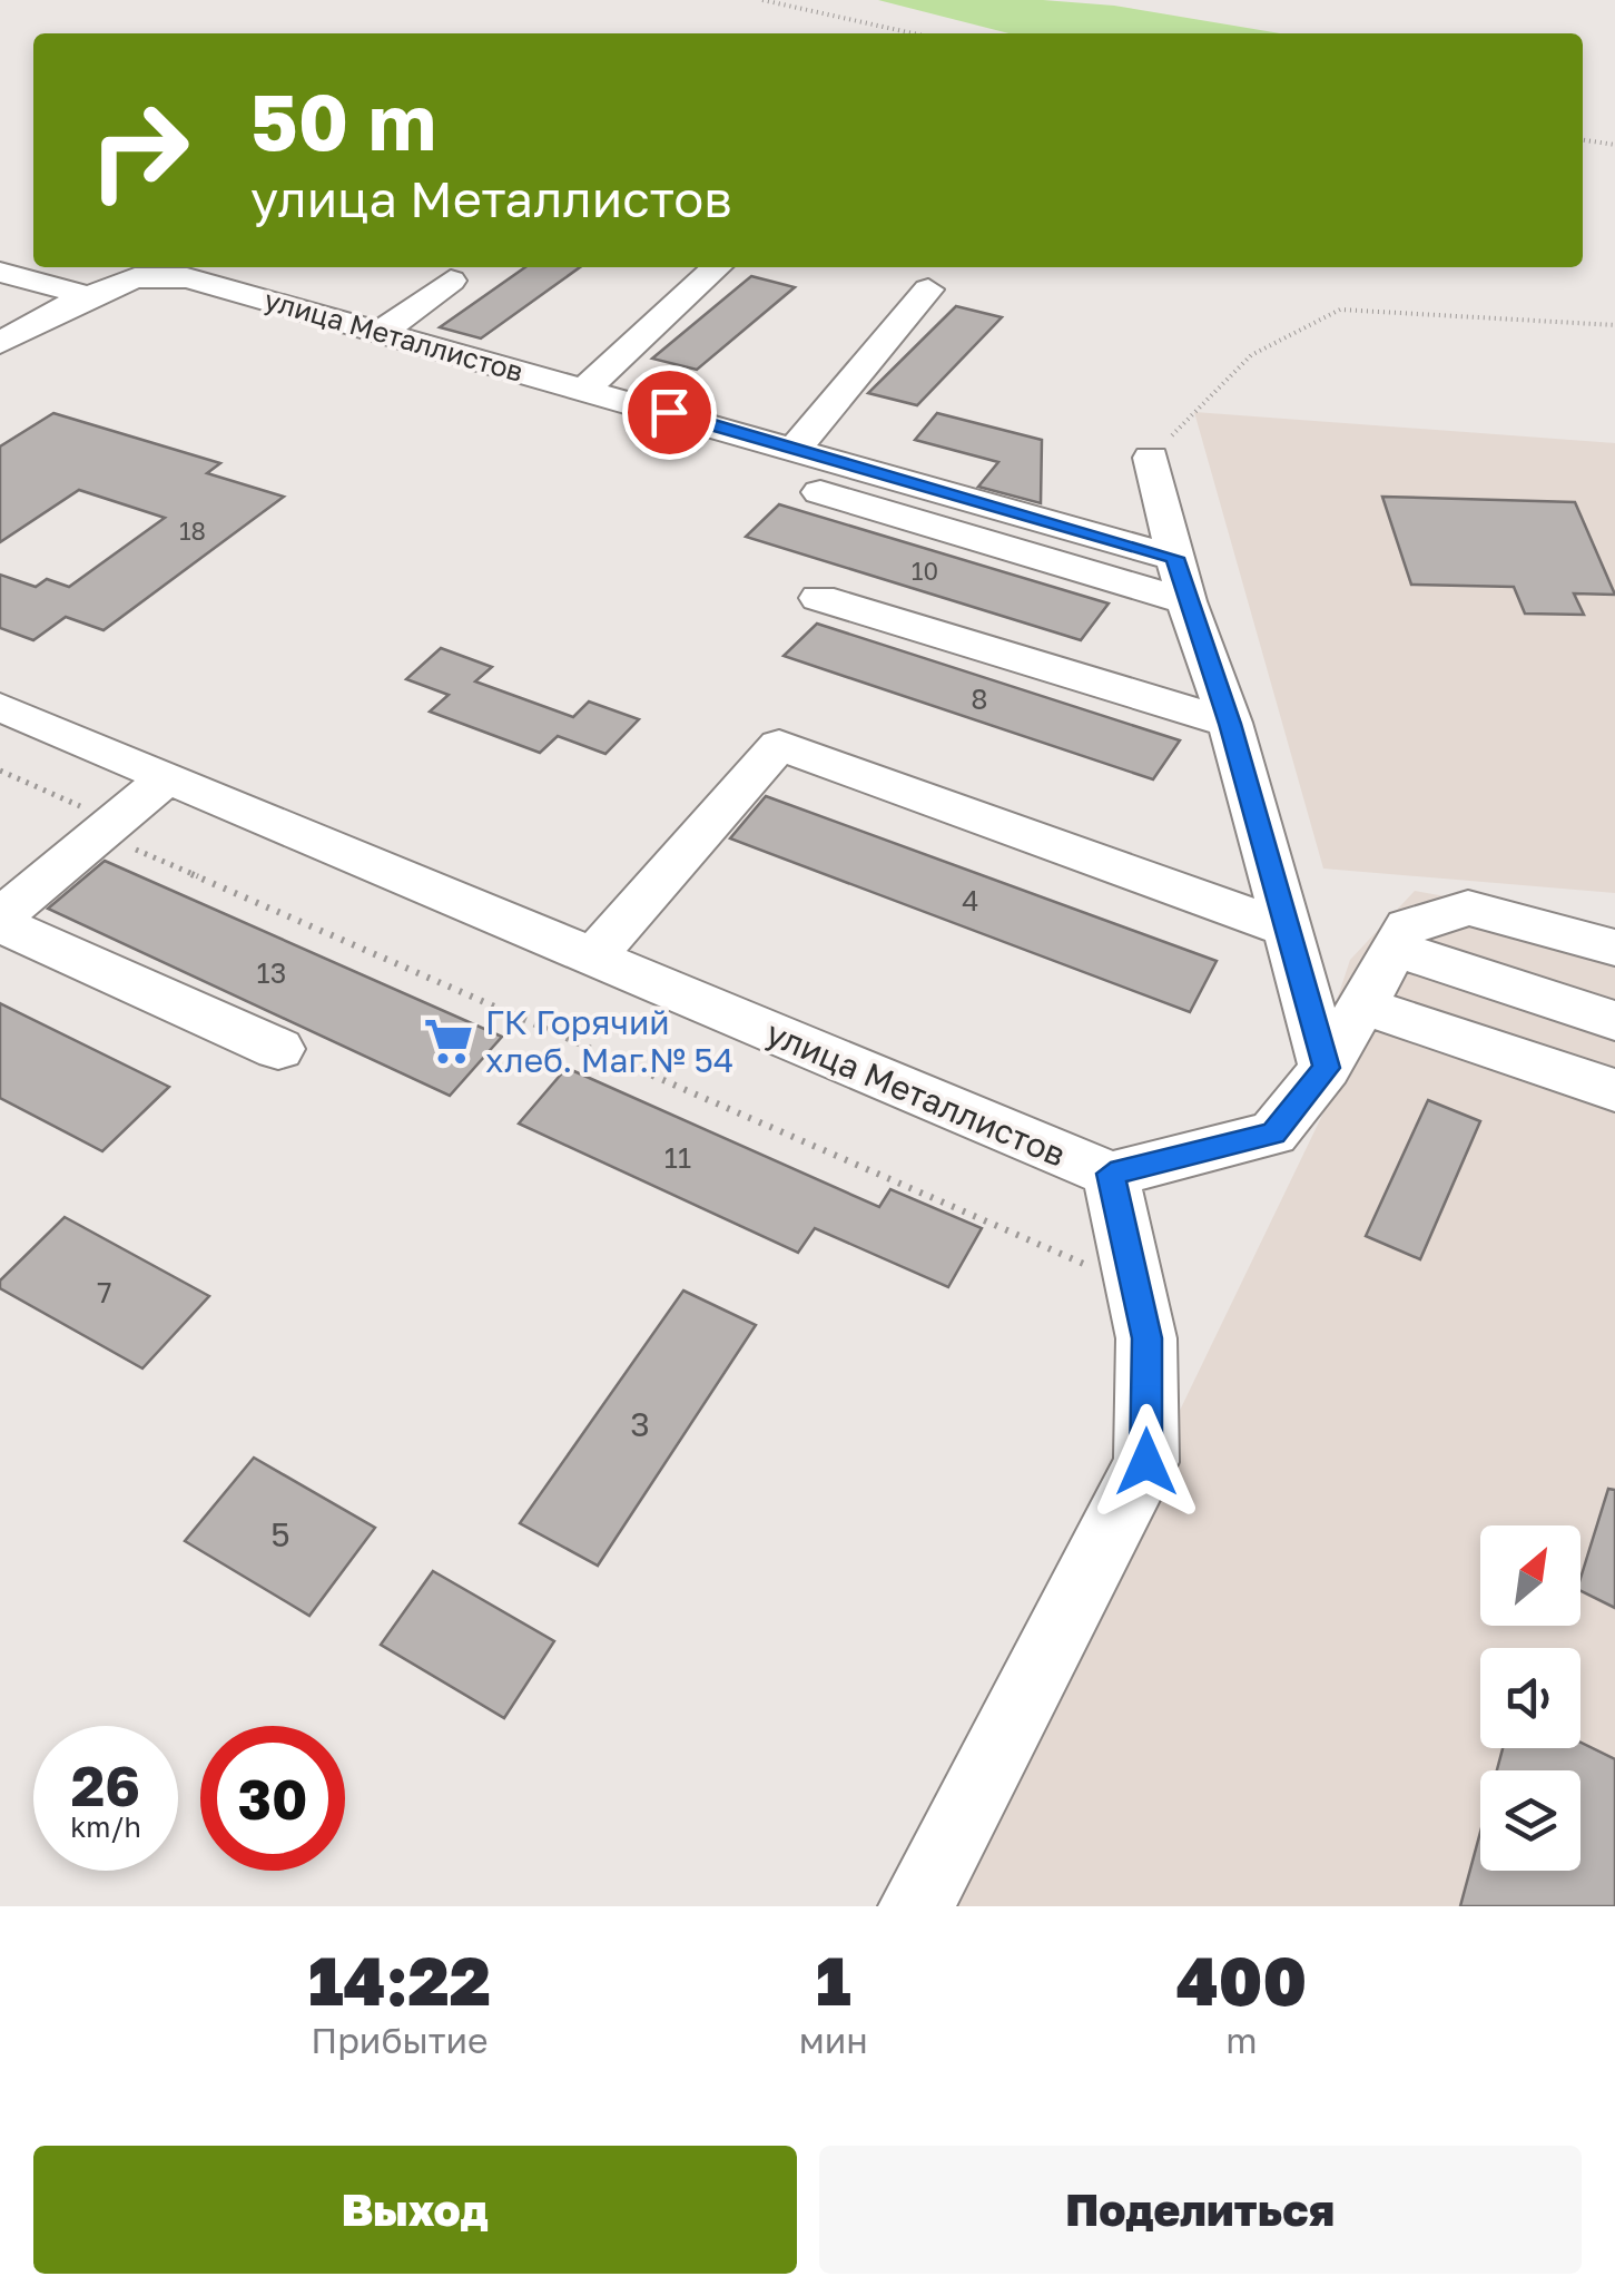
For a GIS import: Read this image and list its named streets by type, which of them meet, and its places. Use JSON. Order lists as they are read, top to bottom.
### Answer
{
  "streets": {
    "street": ["улица Металлистов"]
  },
  "places": {
    "supermarket": ["ГК Горячий хлеб. Маг.№ 54"]
  },
  "house_numbers": [
    "18",
    "10",
    "8",
    "4",
    "13",
    "11",
    "7",
    "3",
    "5"
  ],
  "north": "top right",
  "page": {
    "turn": ["50 m", "улица Металлистов"],
    "speed": "26 km/h",
    "limit": "30",
    "eta": [
      "14:22",
      "Прибытие",
      "1",
      "мин",
      "400",
      "m"
    ],
    "buttons": ["Выход", "Поделиться"]
  }
}
